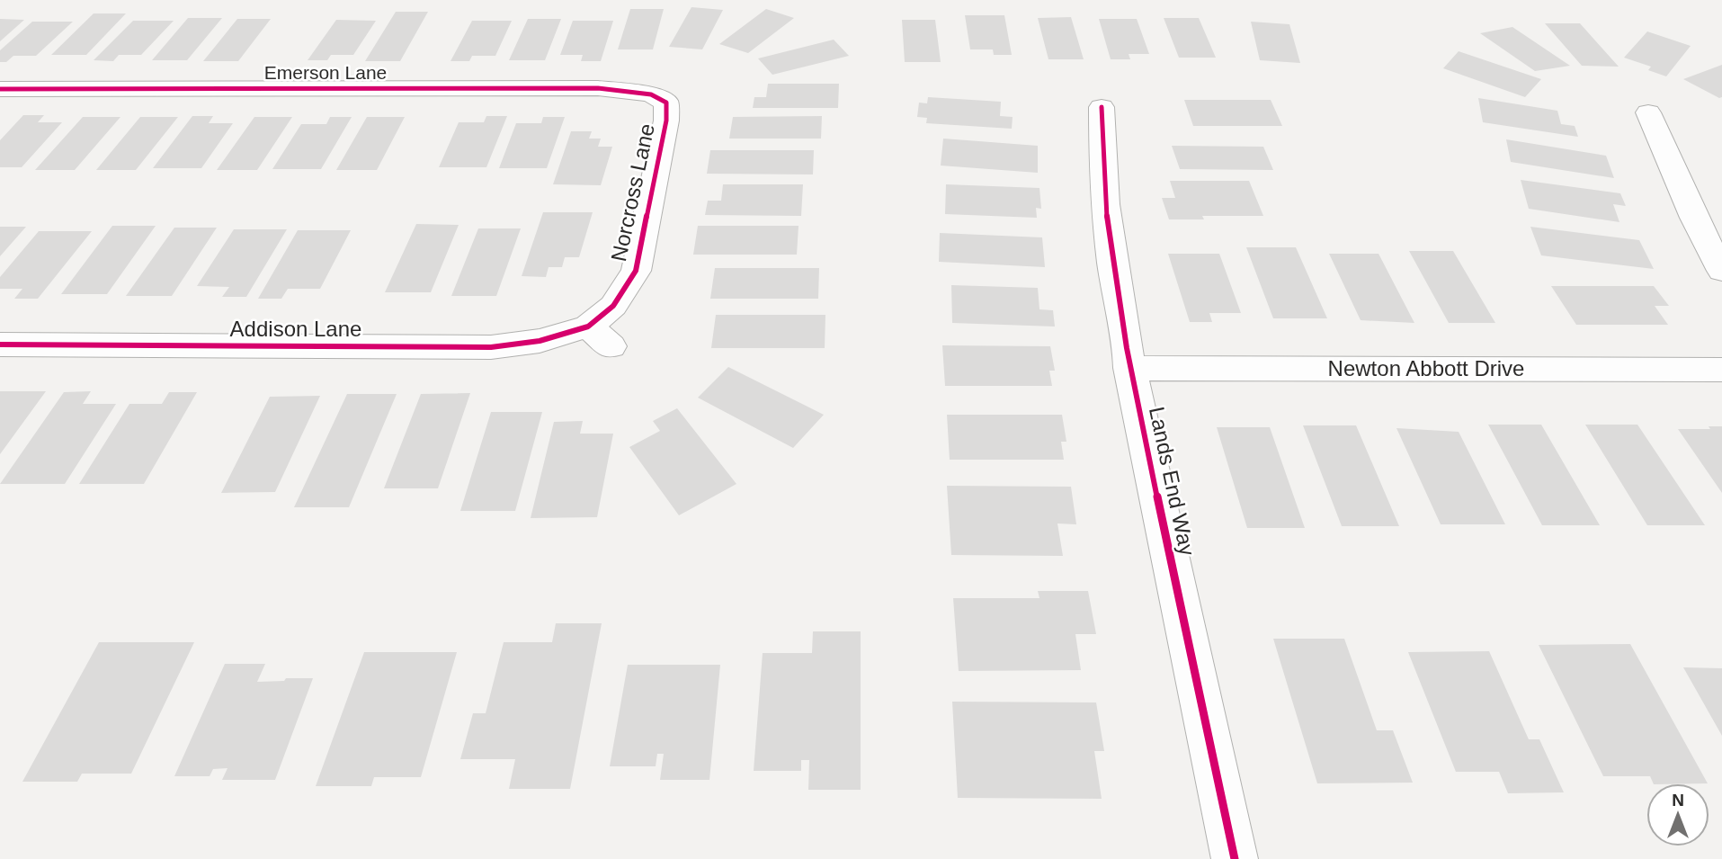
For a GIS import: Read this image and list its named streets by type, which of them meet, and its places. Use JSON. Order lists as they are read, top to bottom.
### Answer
{
  "streets": {
    "street": [
      "Emerson Lane",
      "Norcross Lane",
      "Addison Lane",
      "Newton Abbott Drive",
      "Lands End Way"
    ]
  },
  "crossings": [
    ["Emerson Lane", "Norcross Lane"],
    ["Norcross Lane", "Addison Lane"],
    ["Newton Abbott Drive", "Lands End Way"]
  ],
  "north": "top"
}
